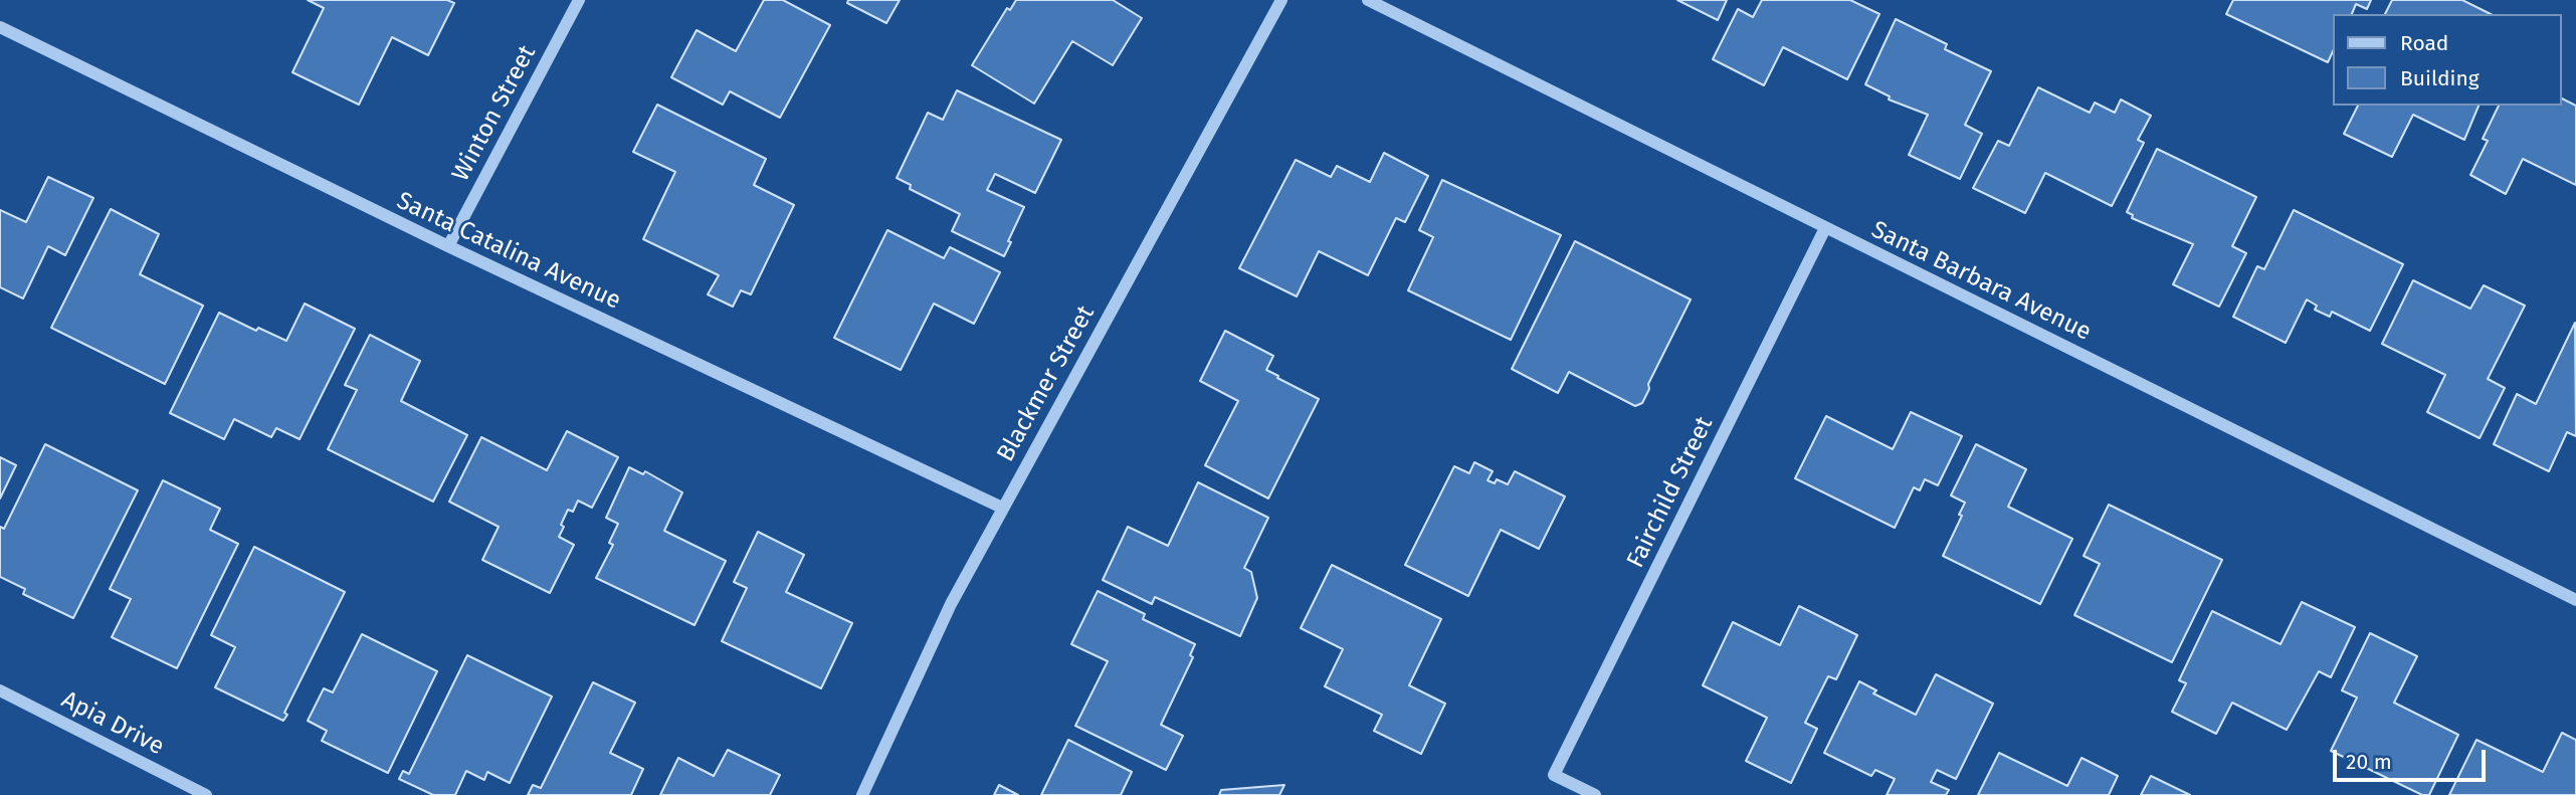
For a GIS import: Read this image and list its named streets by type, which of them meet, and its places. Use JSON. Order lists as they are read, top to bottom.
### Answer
{
  "streets": {
    "street": [
      "Winton Street",
      "Santa Catalina Avenue",
      "Santa Barbara Avenue",
      "Blackmer Street",
      "Fairchild Street",
      "Apia Drive"
    ]
  },
  "crossings": [
    ["Winton Street", "Santa Catalina Avenue"],
    ["Santa Catalina Avenue", "Blackmer Street"],
    ["Santa Barbara Avenue", "Fairchild Street"]
  ],
  "legend": ["Road", "Building"],
  "scale_bar": "20 m"
}
